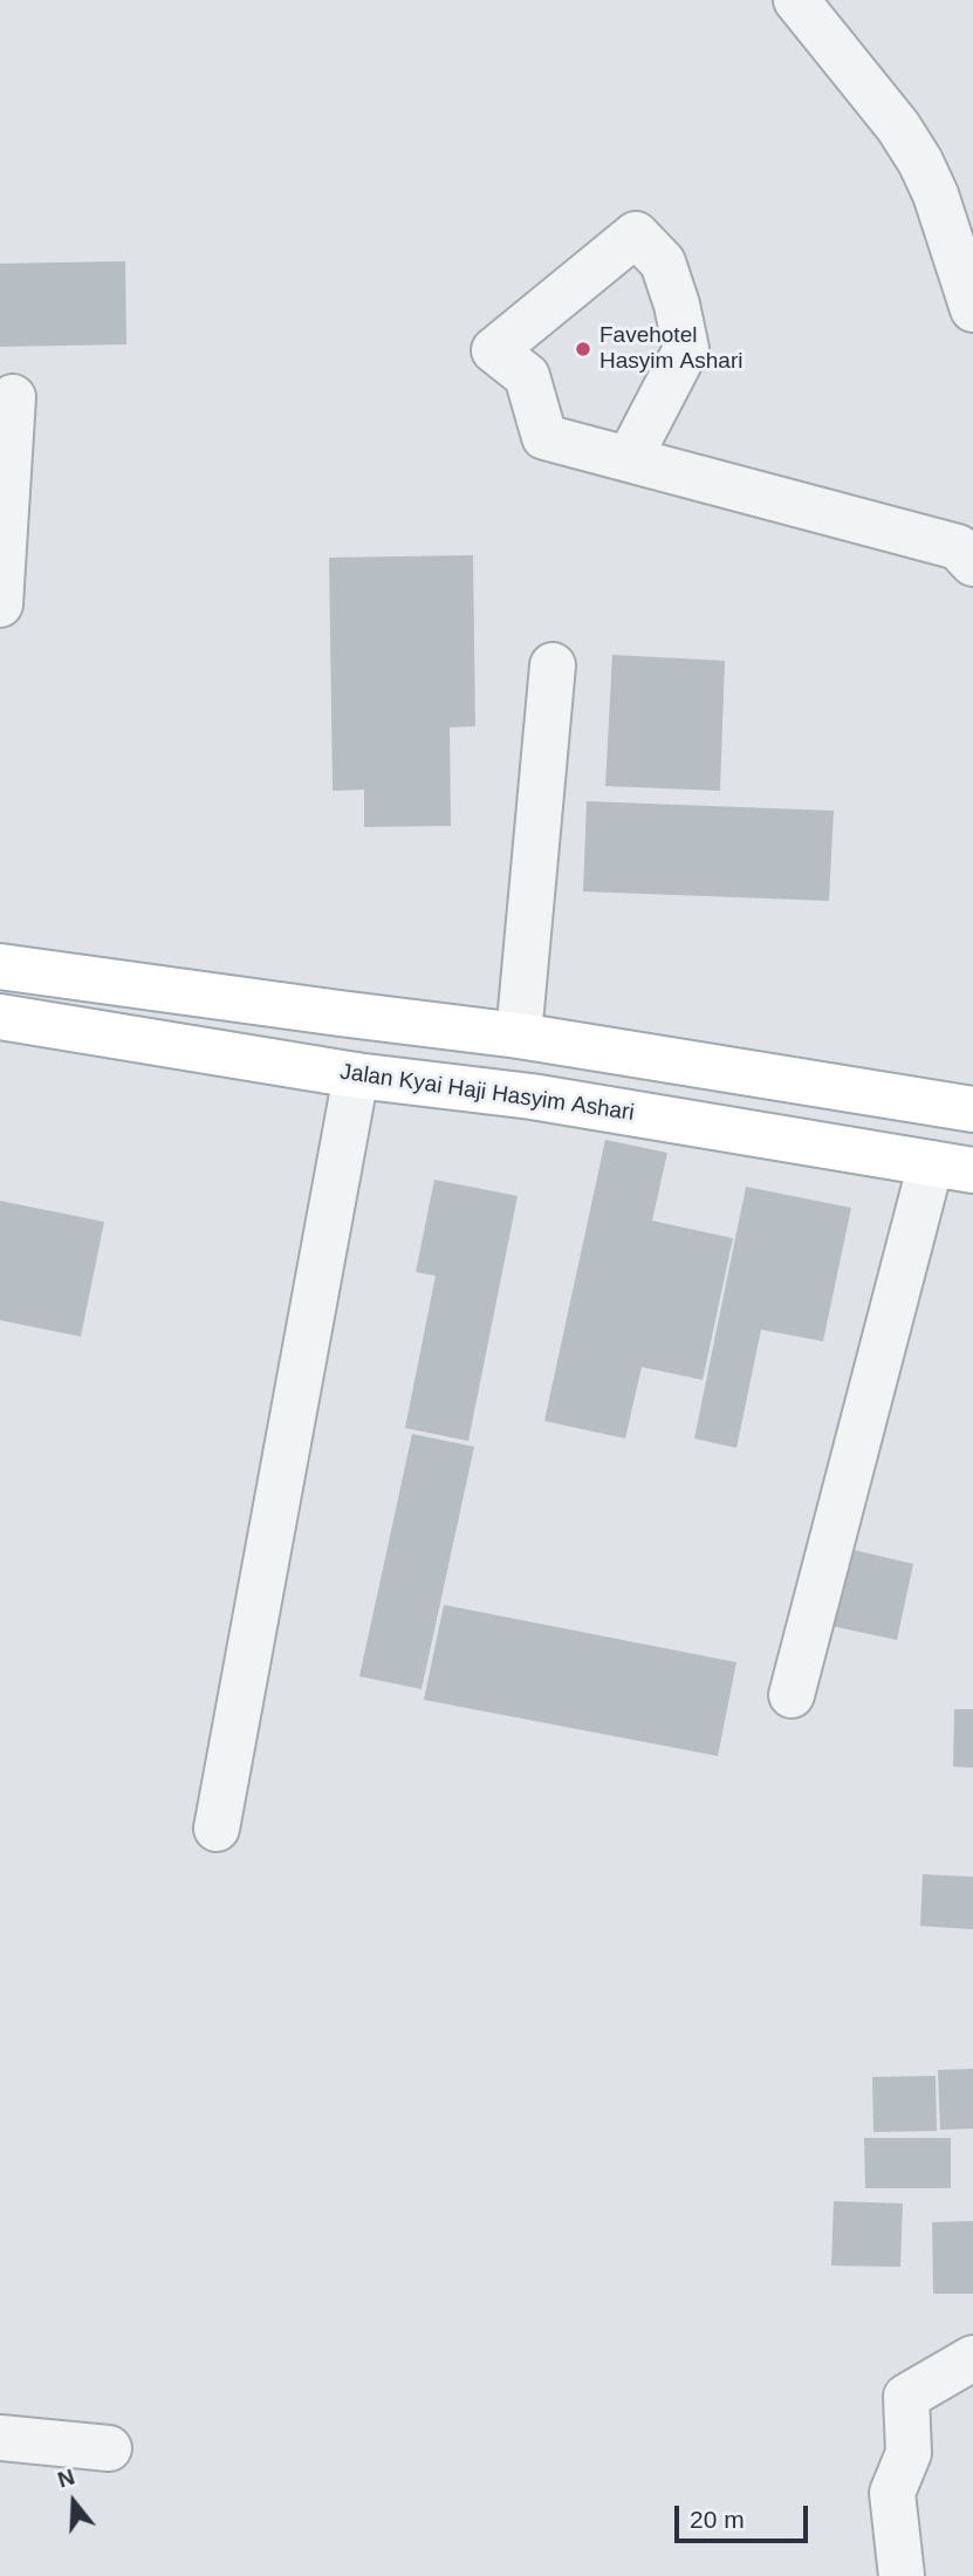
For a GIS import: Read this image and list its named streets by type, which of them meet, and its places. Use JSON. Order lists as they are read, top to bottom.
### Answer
{
  "streets": {
    "main road": ["Jalan Kyai Haji Hasyim Ashari"]
  },
  "places": ["Favehotel Hasyim Ashari"],
  "scale_bar": "20 m",
  "north": "top"
}
